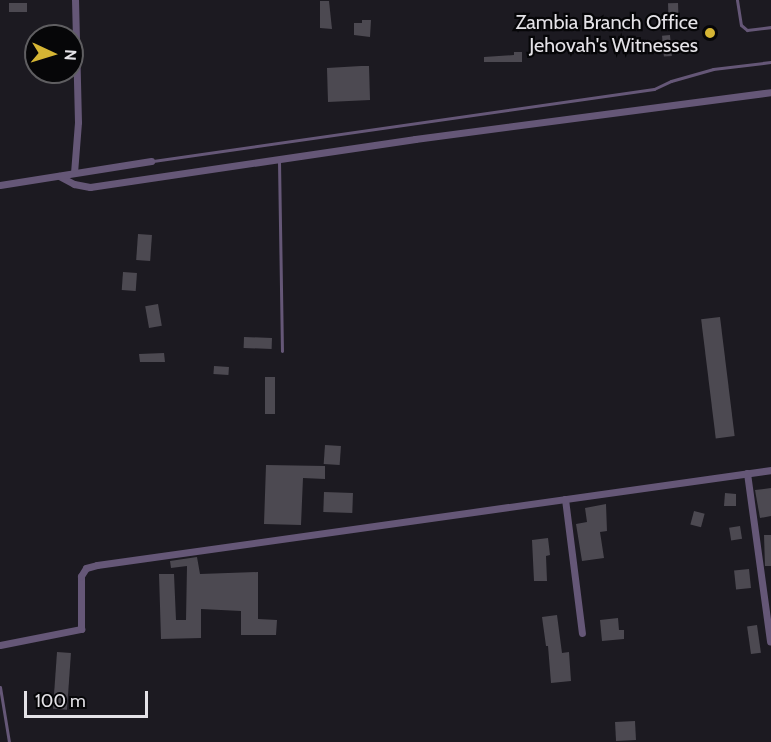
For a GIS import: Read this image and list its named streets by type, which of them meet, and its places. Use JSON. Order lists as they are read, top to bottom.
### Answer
{
  "places": ["Zambia Branch Office Jehovah's Witnesses"],
  "scale_bar": "100 m",
  "north": "right"
}
